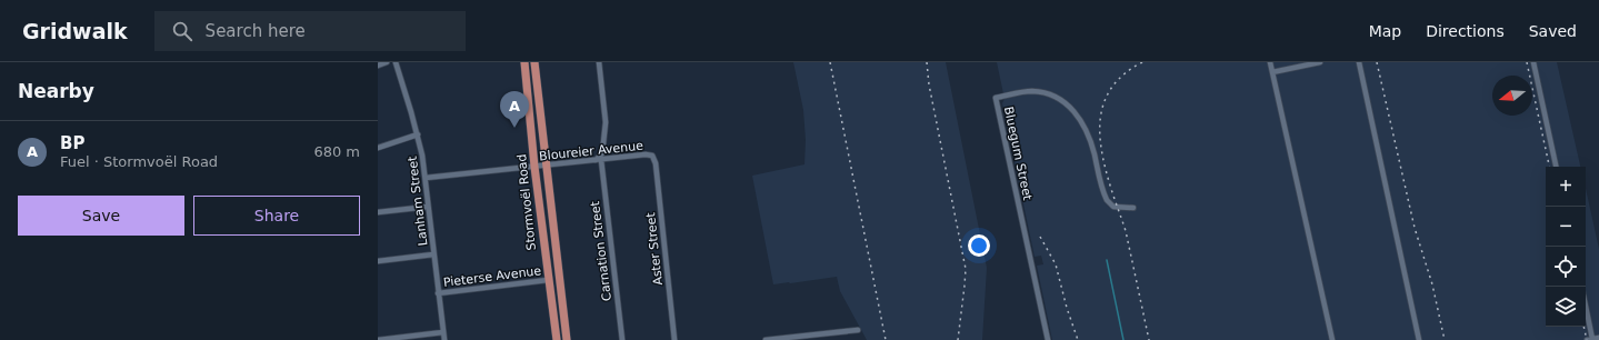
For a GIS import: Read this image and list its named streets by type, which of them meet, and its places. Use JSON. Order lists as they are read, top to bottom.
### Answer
{
  "streets": {
    "main road": ["Stormvoël Road"],
    "street": [
      "Bloureier Avenue",
      "Bluegum Street",
      "Lanham Street",
      "Aster Street",
      "Carnation Street",
      "Pieterse Avenue"
    ]
  },
  "crossings": [
    ["Bloureier Avenue", "Lanham Street"],
    ["Bloureier Avenue", "Stormvoël Road"],
    ["Bloureier Avenue", "Aster Street"],
    ["Bloureier Avenue", "Carnation Street"],
    ["Lanham Street", "Pieterse Avenue"],
    ["Stormvoël Road", "Pieterse Avenue"]
  ],
  "north": "left",
  "page": {
    "header": "Gridwalk",
    "search": "Search here",
    "nav": ["Map", "Directions", "Saved"],
    "heading": "Nearby",
    "pins": "A",
    "list": [
      {
        "mark": "A",
        "name": "BP",
        "note": "Fuel · Stormvoël Road",
        "value": "680 m"
      }
    ],
    "map_buttons": ["+", "−"],
    "buttons": ["Save", "Share"]
  }
}
